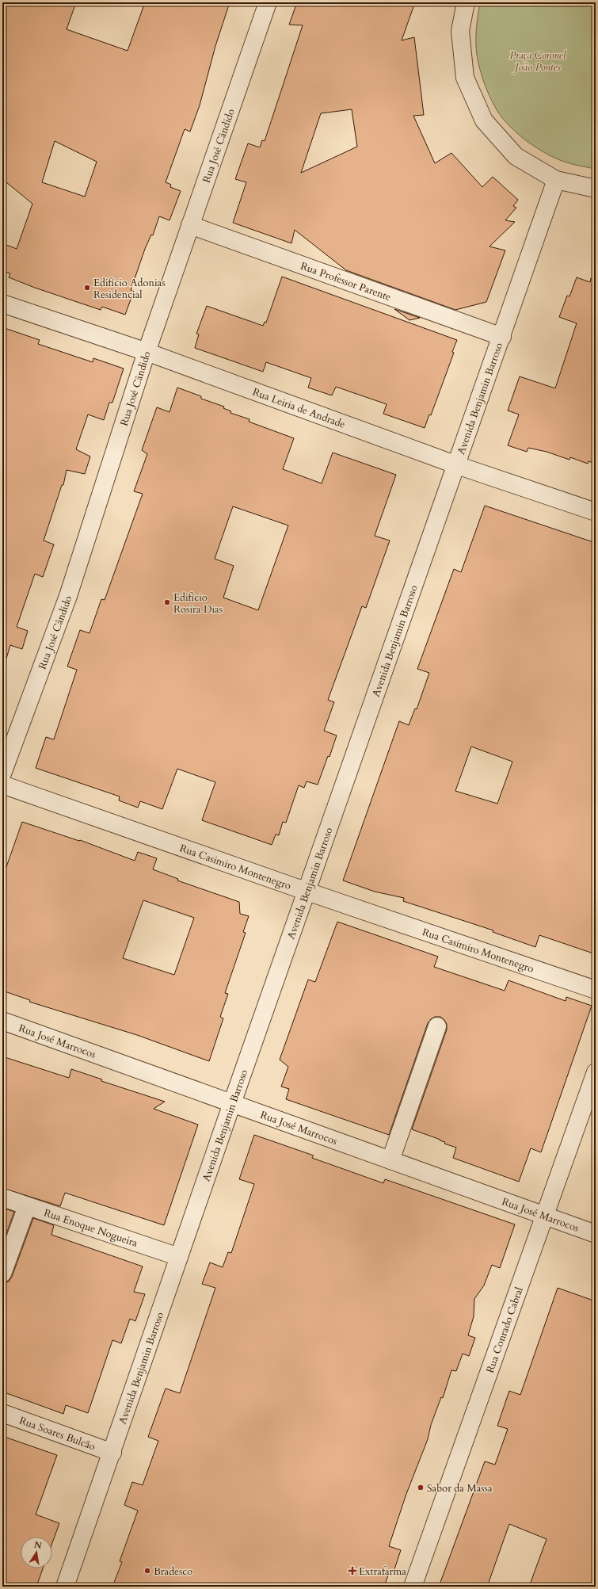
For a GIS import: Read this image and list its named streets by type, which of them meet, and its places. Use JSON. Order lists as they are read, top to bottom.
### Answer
{
  "streets": {
    "street": [
      "Rua José Cândido",
      "Rua Professor Parente",
      "Avenida Benjamin Barroso",
      "Rua Leiria de Andrade",
      "Rua Casimiro Montenegro",
      "Rua José Marrocos",
      "Rua Enoque Nogueira",
      "Rua Conrado Cabral",
      "Rua Soares Bulcão"
    ]
  },
  "crossings": [
    ["Rua José Cândido", "Rua Professor Parente"],
    ["Rua José Cândido", "Rua Leiria de Andrade"],
    ["Rua Professor Parente", "Avenida Benjamin Barroso"],
    ["Avenida Benjamin Barroso", "Rua Leiria de Andrade"],
    ["Avenida Benjamin Barroso", "Rua Casimiro Montenegro"],
    ["Avenida Benjamin Barroso", "Rua José Marrocos"],
    ["Avenida Benjamin Barroso", "Rua Enoque Nogueira"],
    ["Avenida Benjamin Barroso", "Rua Soares Bulcão"],
    ["Rua José Marrocos", "Rua Conrado Cabral"]
  ],
  "parks": ["Praça Coronel João Pontes"],
  "places": {
    "other": [
      "Edifício Adonias Residencial",
      "Edifício Rosira Dias",
      "Sabor da Massa",
      "Bradesco"
    ],
    "health": ["Extrafarma"]
  },
  "north": "top"
}
